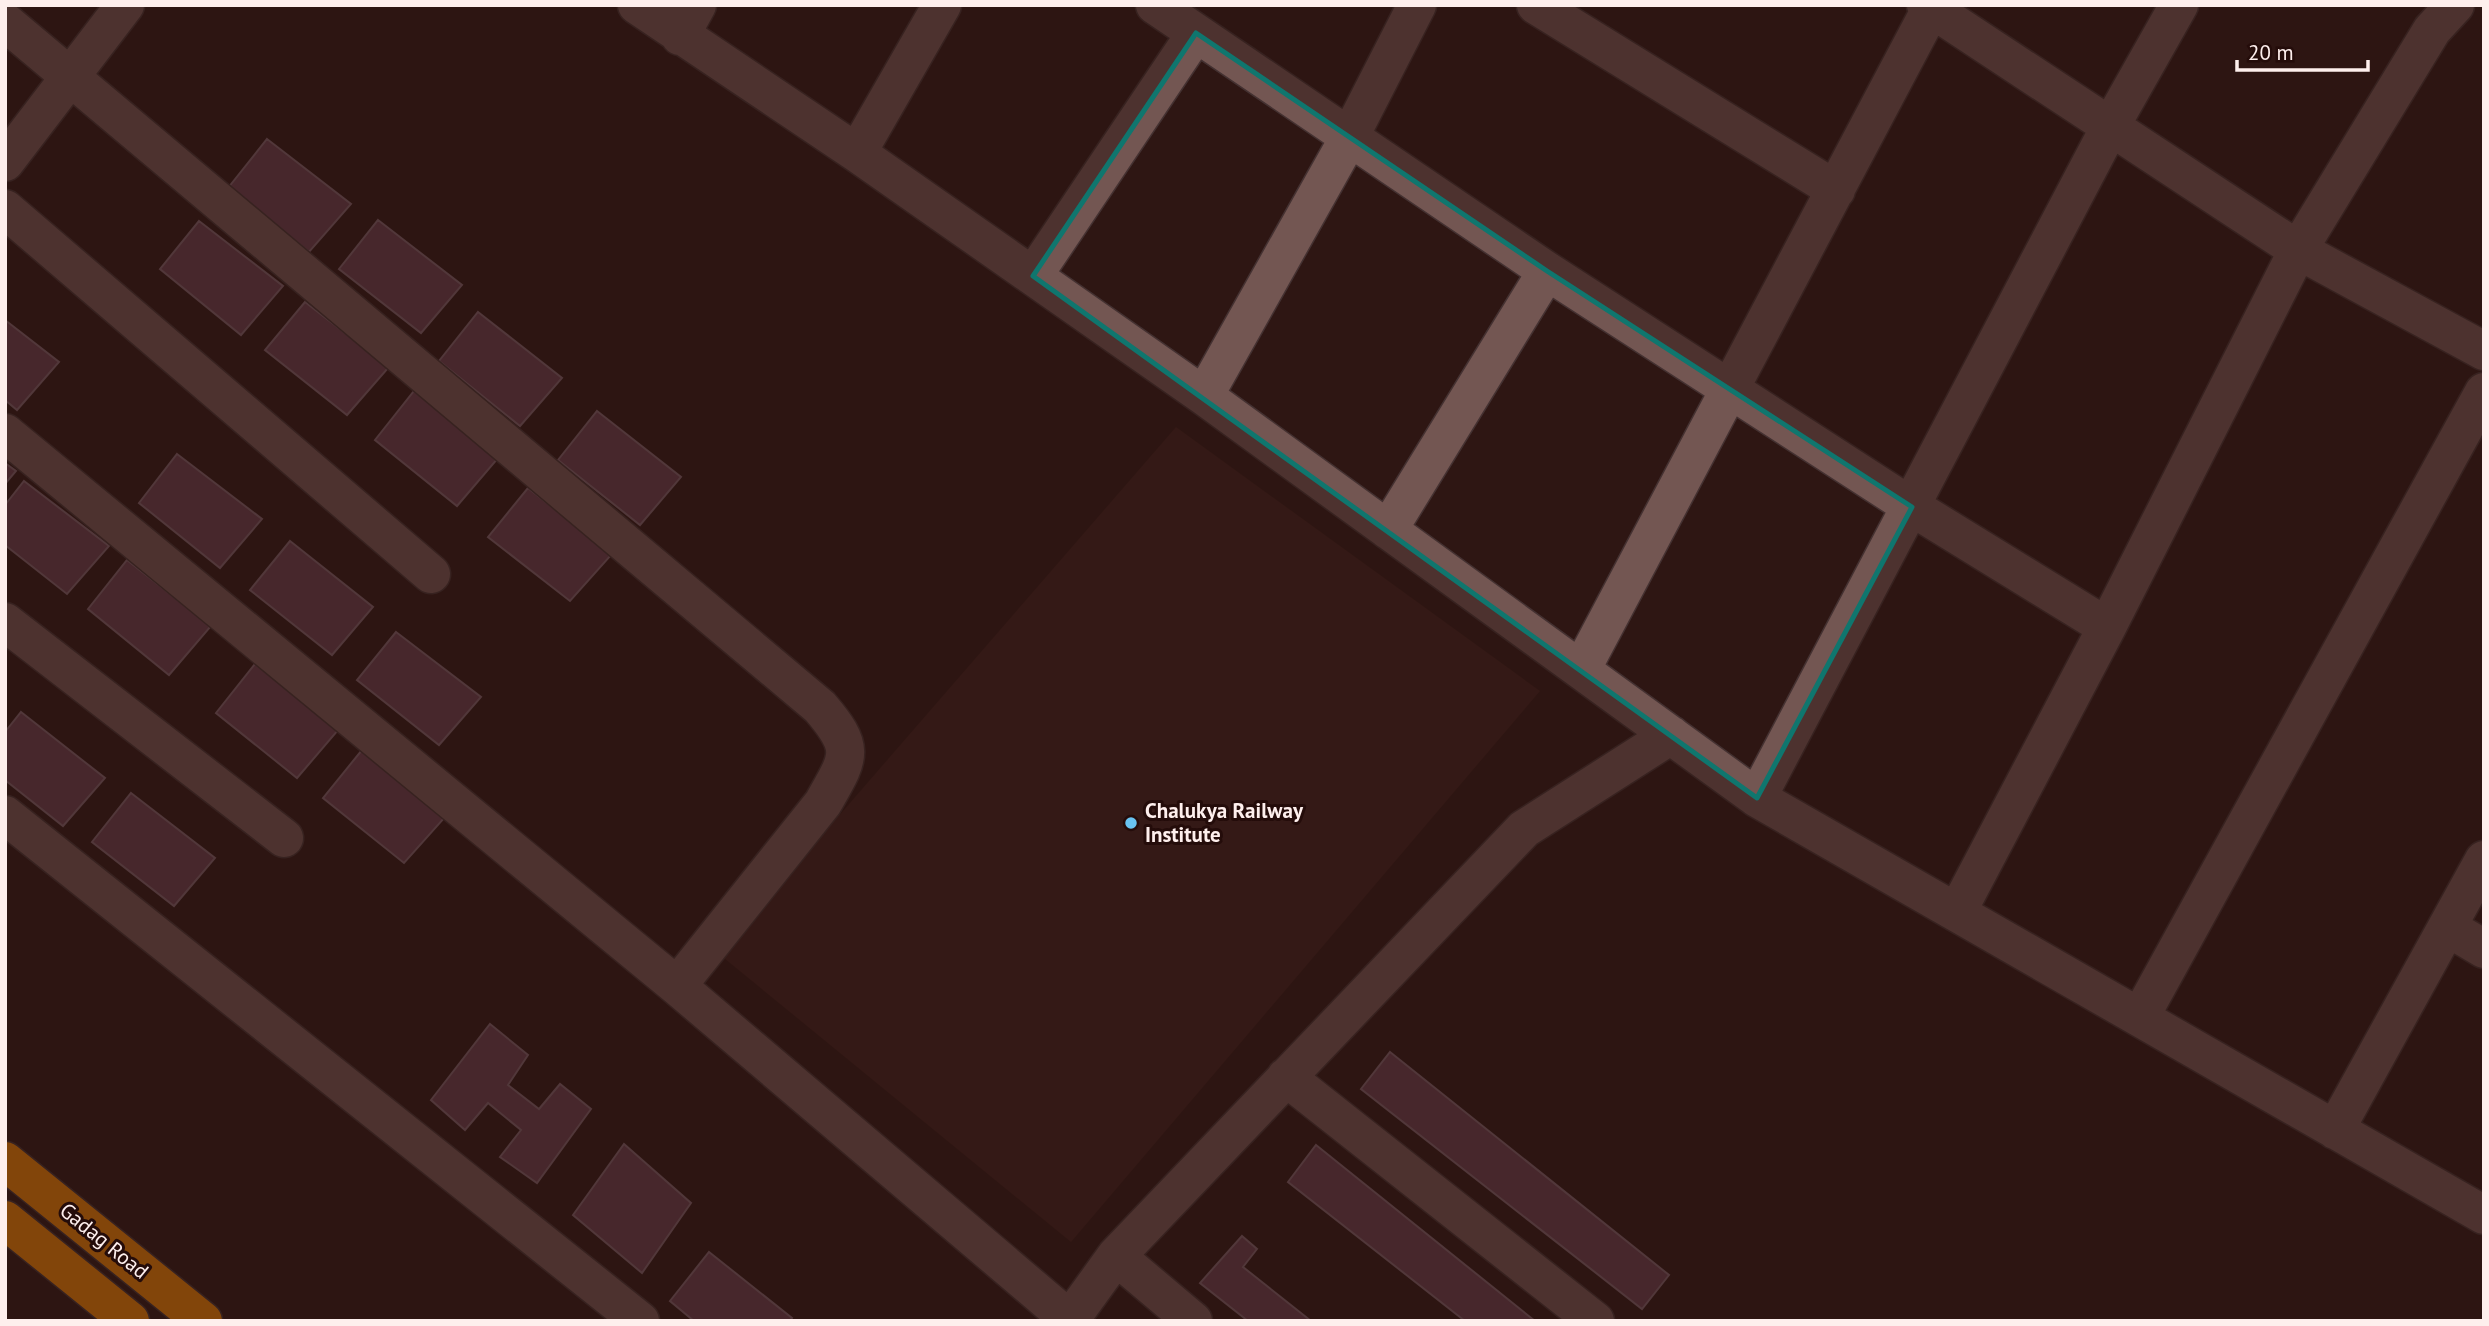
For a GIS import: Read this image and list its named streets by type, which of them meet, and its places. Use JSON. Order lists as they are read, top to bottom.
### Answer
{
  "streets": {
    "highway": ["Gadag Road"]
  },
  "places": ["Chalukya Railway Institute"],
  "scale_bar": "20 m"
}
